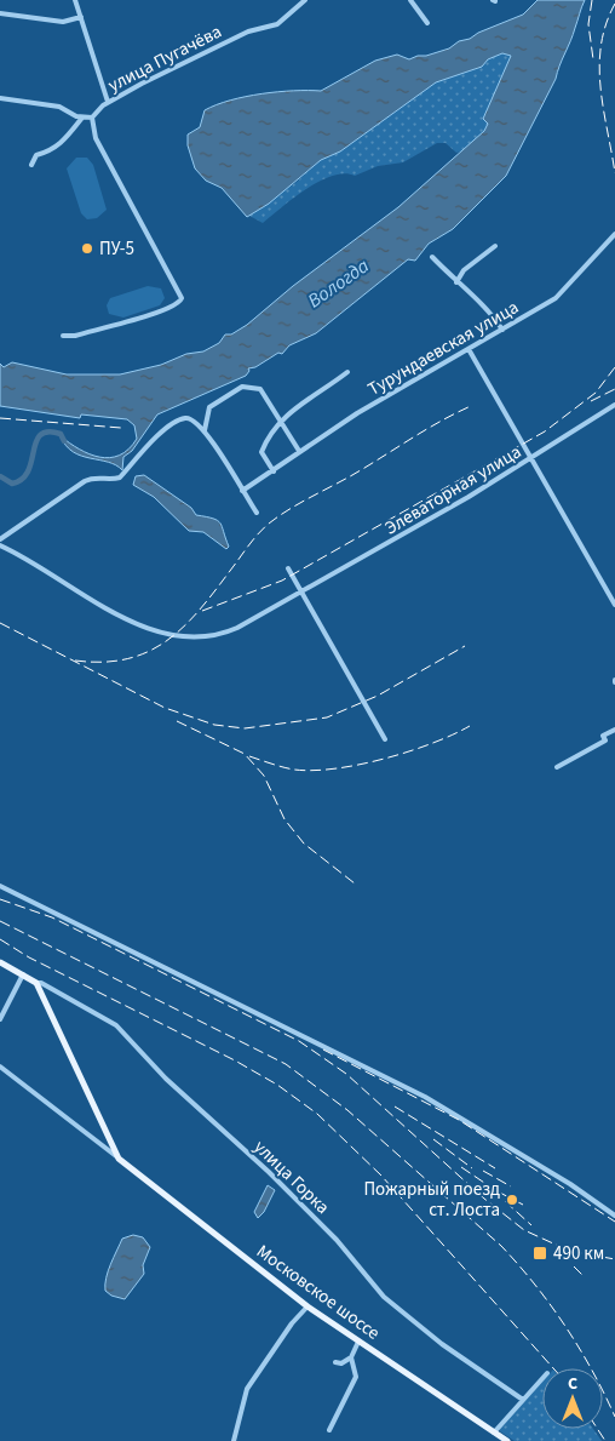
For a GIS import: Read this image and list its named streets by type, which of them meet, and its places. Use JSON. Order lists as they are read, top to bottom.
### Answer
{
  "streets": {
    "main road": ["Московское шоссе"],
    "street": [
      "улица Пугачёва",
      "Турундаевская улица",
      "Элеваторная улица",
      "улица Горка"
    ]
  },
  "crossings": [
    ["улица Горка", "Московское шоссе"]
  ],
  "water": ["Вологда"],
  "places": {
    "other": ["ПУ-5", "Пожарный поезд ст. Лоста"],
    "transit": ["490 км"]
  },
  "north": "top"
}
